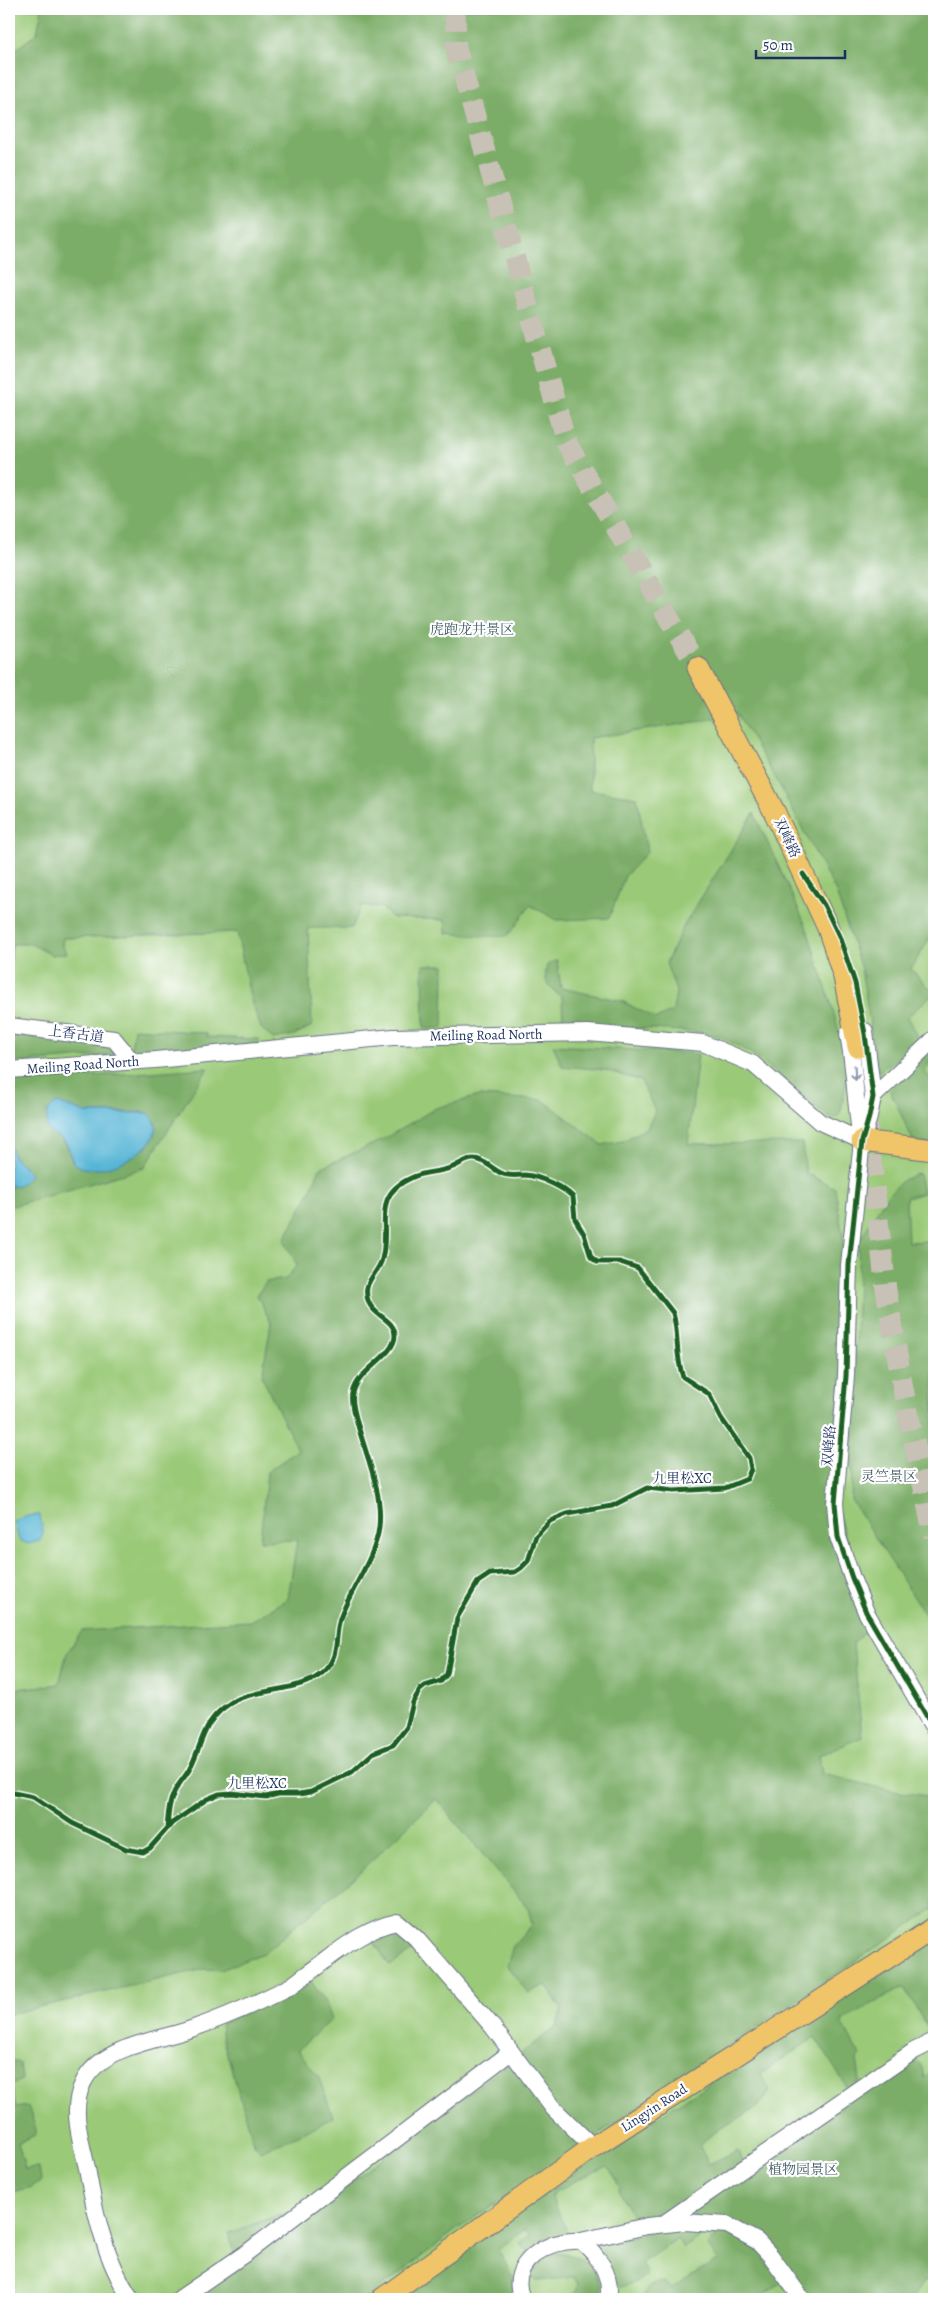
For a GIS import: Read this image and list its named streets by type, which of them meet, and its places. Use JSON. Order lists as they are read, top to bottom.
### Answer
{
  "streets": {
    "main road": ["双峰路", "Meiling Road North", "Lingyin Road"],
    "street": ["上香古道"],
    "cycle path": ["九里松XC"]
  },
  "crossings": [
    ["双峰路", "Meiling Road North"],
    ["上香古道", "Meiling Road North"]
  ],
  "parks": ["虎跑龙井景区", "灵竺景区", "植物园景区"],
  "scale_bar": "50 m"
}
